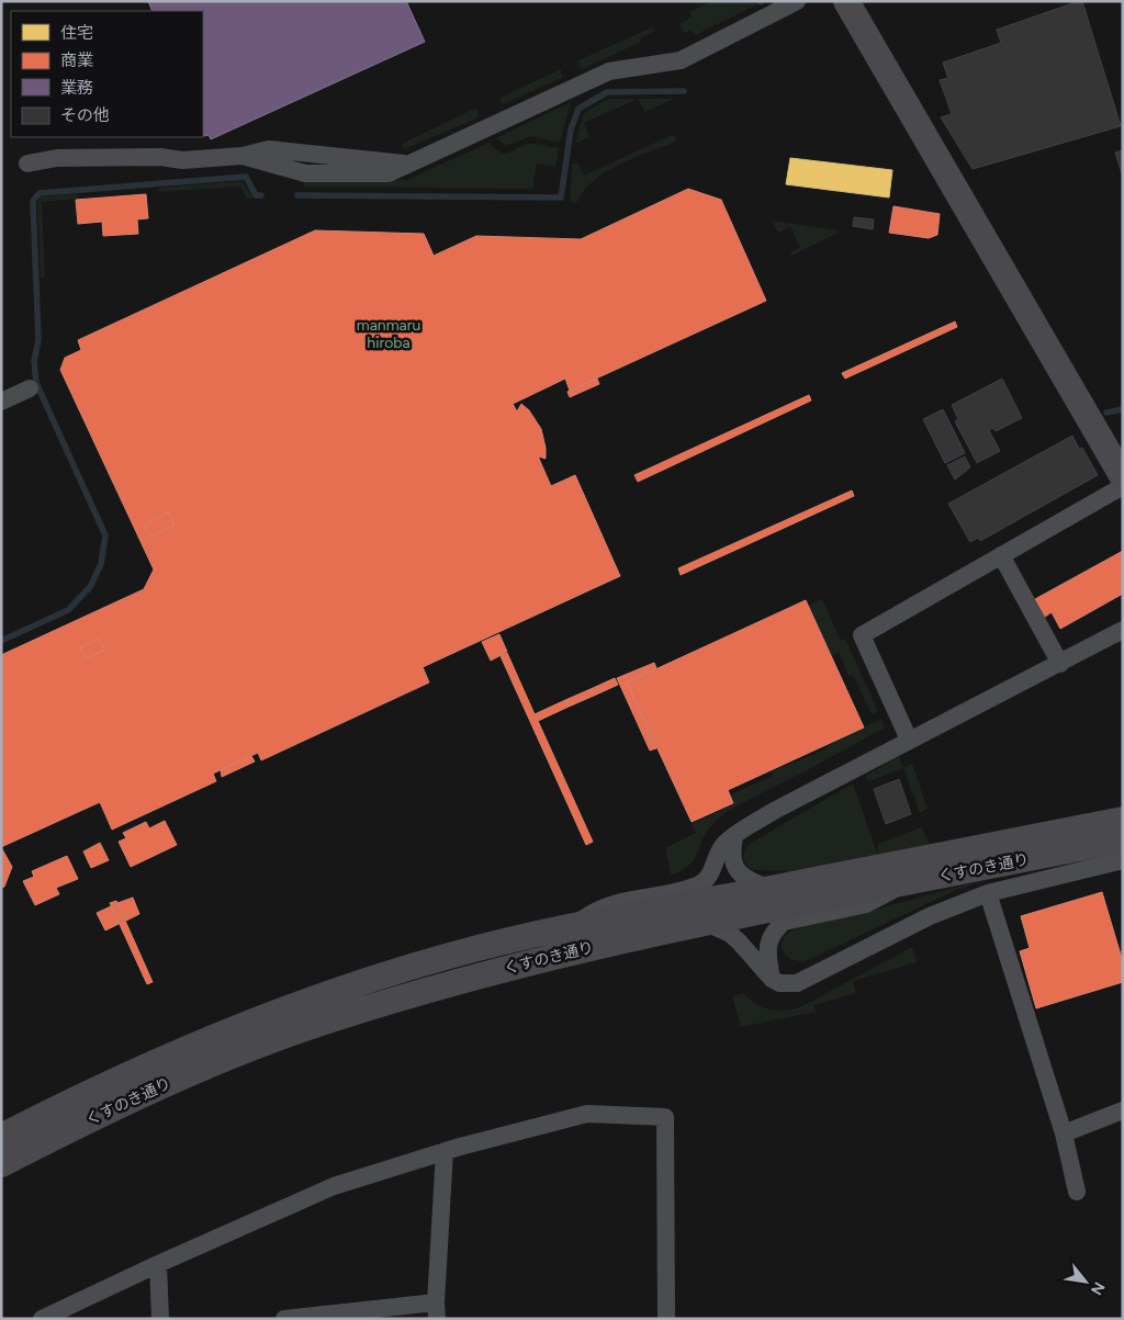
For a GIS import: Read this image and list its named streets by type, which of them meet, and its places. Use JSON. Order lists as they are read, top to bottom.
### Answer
{
  "streets": {
    "main road": ["くすのき通り"]
  },
  "parks": ["manmaru hiroba"],
  "legend": [
    "住宅",
    "商業",
    "業務",
    "その他"
  ],
  "north": "bottom right"
}
